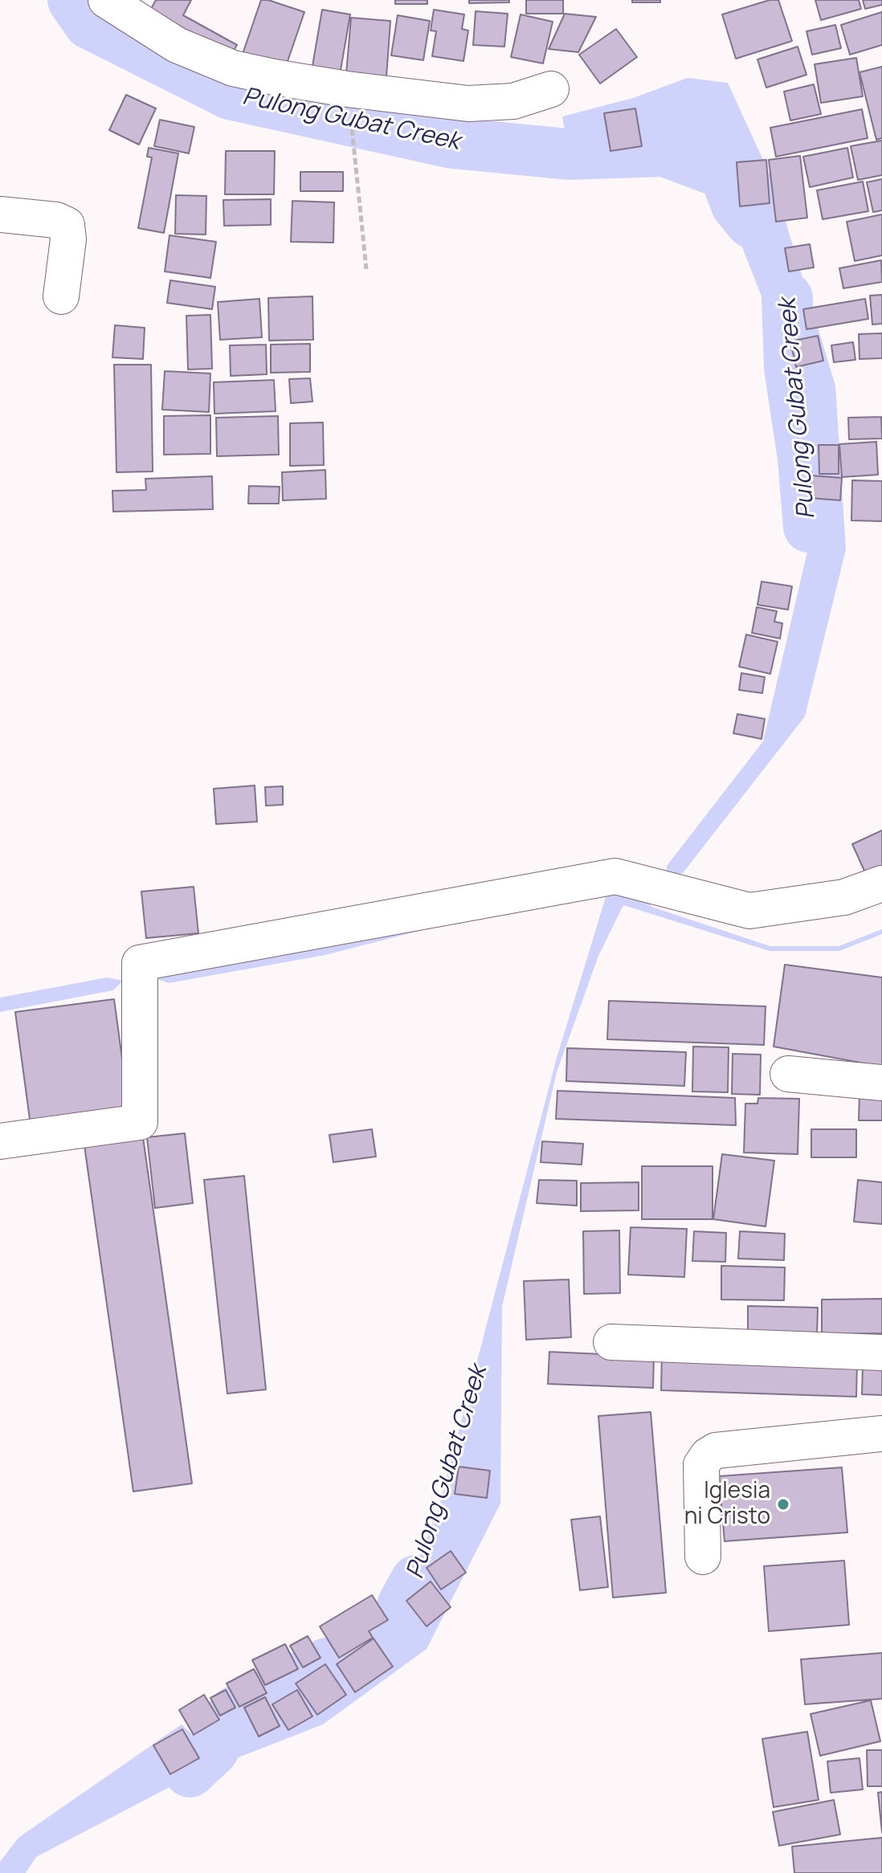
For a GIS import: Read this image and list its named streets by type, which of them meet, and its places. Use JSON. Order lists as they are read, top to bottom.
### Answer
{
  "water": ["Pulong Gubat Creek"],
  "places": ["Iglesia ni Cristo"]
}
